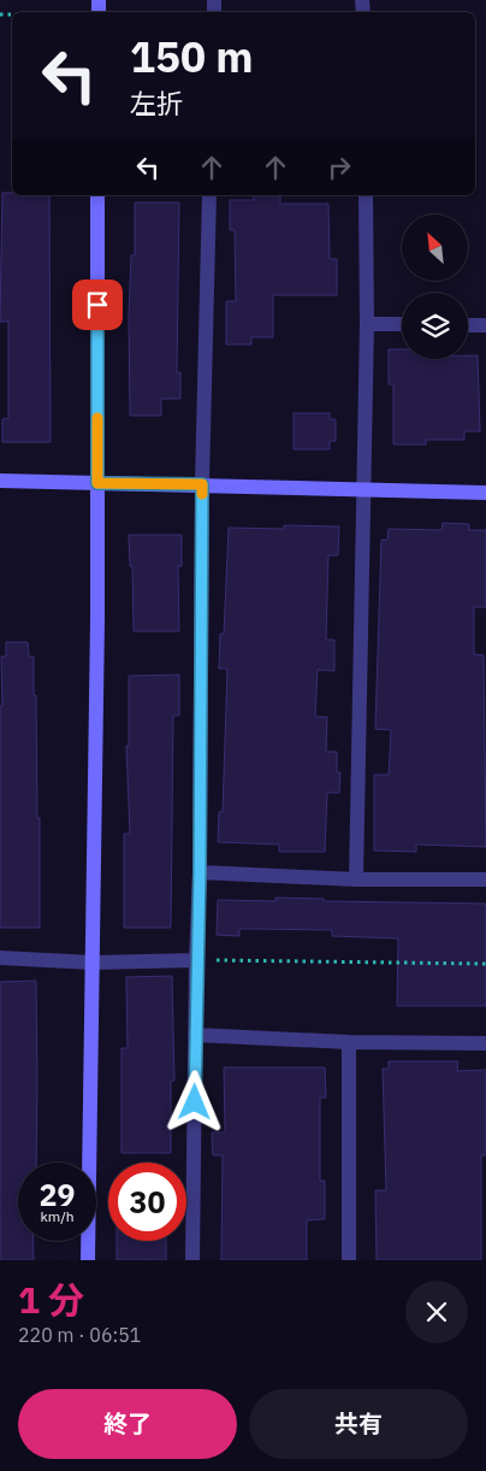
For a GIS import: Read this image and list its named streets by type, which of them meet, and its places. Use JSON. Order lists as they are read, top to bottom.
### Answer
{
  "north": "top left",
  "page": {
    "turn": ["150 m", "左折"],
    "speed": "29 km/h",
    "limit": "30",
    "heading": ["1 分", "220 m · 06:51"],
    "buttons": ["終了", "共有"]
  }
}
